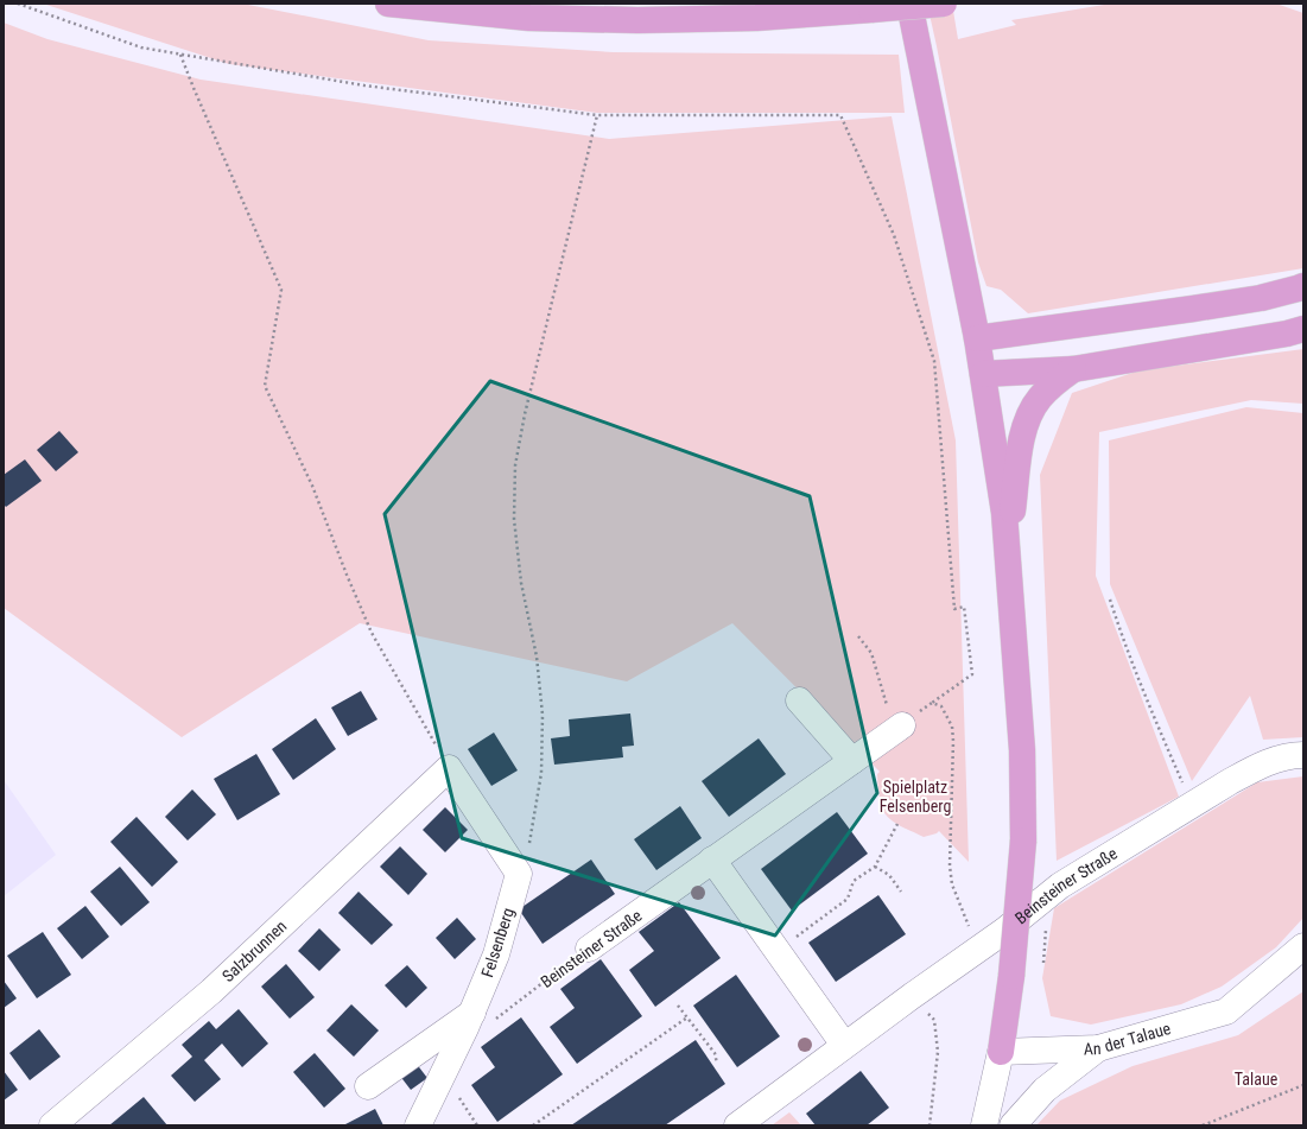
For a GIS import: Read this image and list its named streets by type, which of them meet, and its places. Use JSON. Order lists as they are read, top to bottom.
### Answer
{
  "streets": {
    "street": [
      "Beinsteiner Straße",
      "Felsenberg",
      "Salzbrunnen",
      "An der Talaue"
    ]
  },
  "crossings": [
    ["Beinsteiner Straße", "Felsenberg"]
  ],
  "parks": ["Spielplatz Felsenberg", "Talaue"]
}
